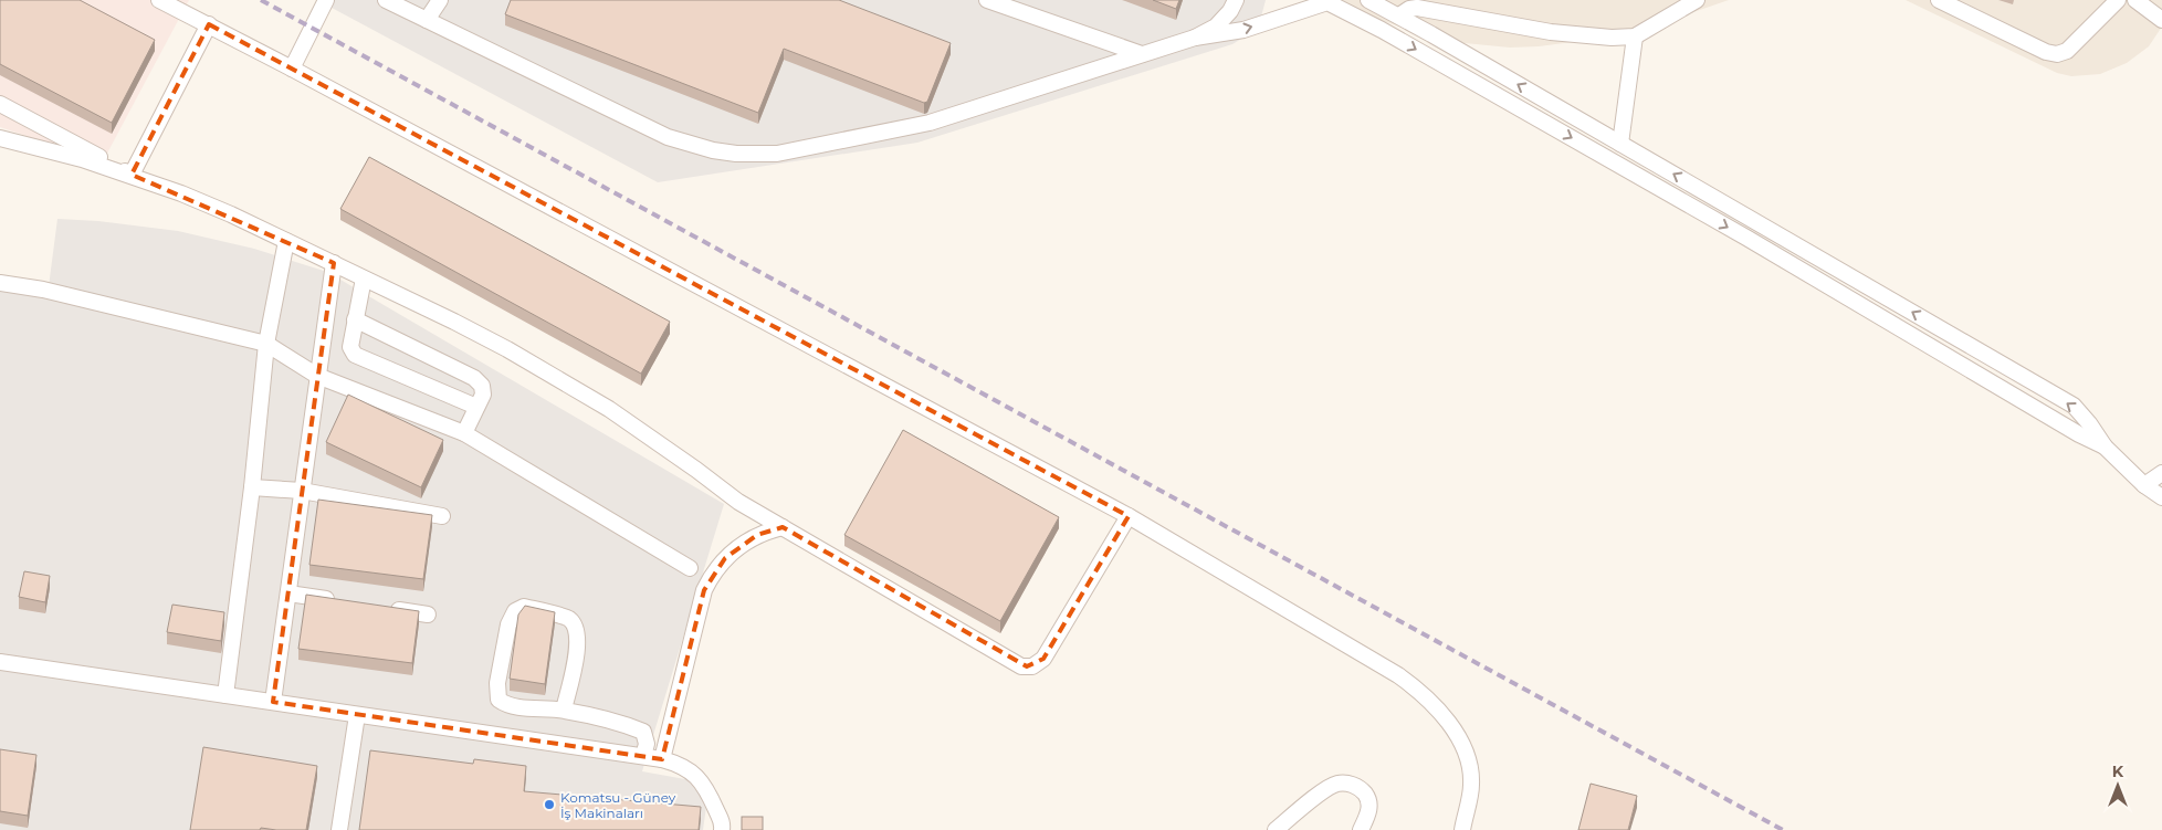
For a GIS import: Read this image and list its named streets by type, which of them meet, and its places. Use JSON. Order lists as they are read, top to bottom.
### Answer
{
  "places": ["Komatsu - Güney İş Makinaları"],
  "north": "top"
}
